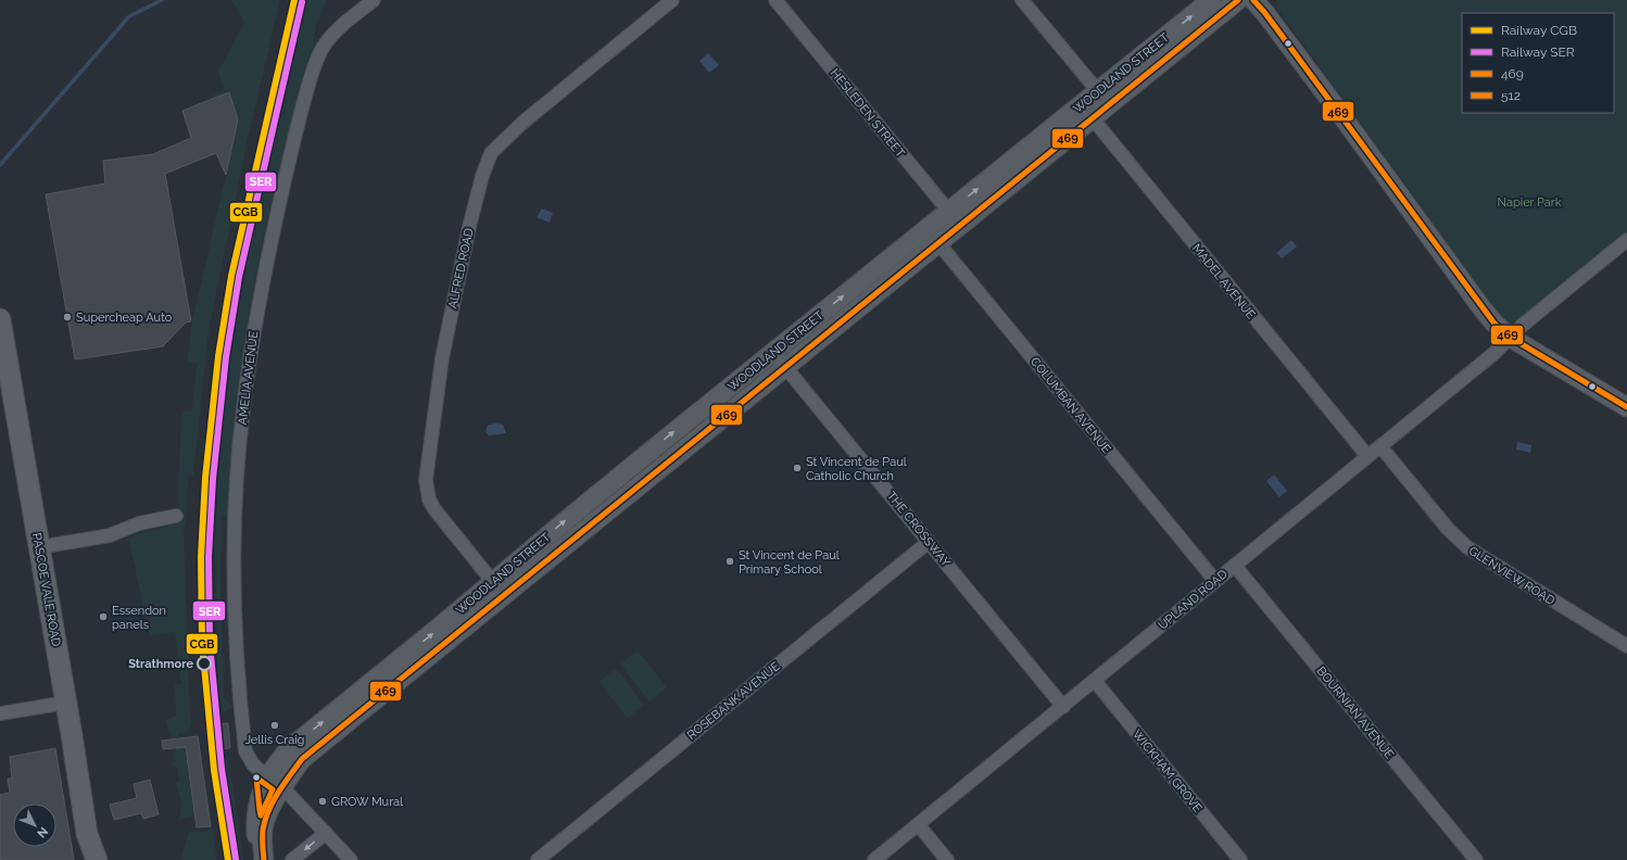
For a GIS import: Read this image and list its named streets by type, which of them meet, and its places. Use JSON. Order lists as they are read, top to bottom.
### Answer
{
  "streets": {
    "main road": ["WOODLAND STREET", "PASCOE VALE ROAD"],
    "street": [
      "HESLEDEN STREET",
      "ALFRED ROAD",
      "MADEL AVENUE",
      "AMELIA AVENUE",
      "COLUMBAN AVENUE",
      "THE CROSSWAY",
      "GLENVIEW ROAD",
      "UPLAND ROAD",
      "ROSEBANK AVENUE",
      "BOURNIAN AVENUE",
      "WICKHAM GROVE"
    ]
  },
  "crossings": [
    ["WOODLAND STREET", "HESLEDEN STREET"],
    ["WOODLAND STREET", "ALFRED ROAD"],
    ["WOODLAND STREET", "MADEL AVENUE"],
    ["WOODLAND STREET", "AMELIA AVENUE"],
    ["WOODLAND STREET", "COLUMBAN AVENUE"],
    ["WOODLAND STREET", "THE CROSSWAY"],
    ["MADEL AVENUE", "UPLAND ROAD"],
    ["COLUMBAN AVENUE", "UPLAND ROAD"],
    ["THE CROSSWAY", "UPLAND ROAD"],
    ["THE CROSSWAY", "ROSEBANK AVENUE"],
    ["GLENVIEW ROAD", "UPLAND ROAD"],
    ["UPLAND ROAD", "BOURNIAN AVENUE"],
    ["UPLAND ROAD", "WICKHAM GROVE"]
  ],
  "parks": ["Napier Park"],
  "places": [
    "Supercheap Auto",
    "St Vincent de Paul Catholic Church",
    "St Vincent de Paul Primary School",
    "Essendon panels",
    "Strathmore",
    "Jellis Craig",
    "GROW Mural"
  ],
  "lines": [
    "rail line CGB",
    "transit line 469",
    "rail line SER",
    "transit line 512"
  ],
  "legend": [
    "Railway CGB",
    "Railway SER",
    "469",
    "512"
  ],
  "north": "bottom right"
}
